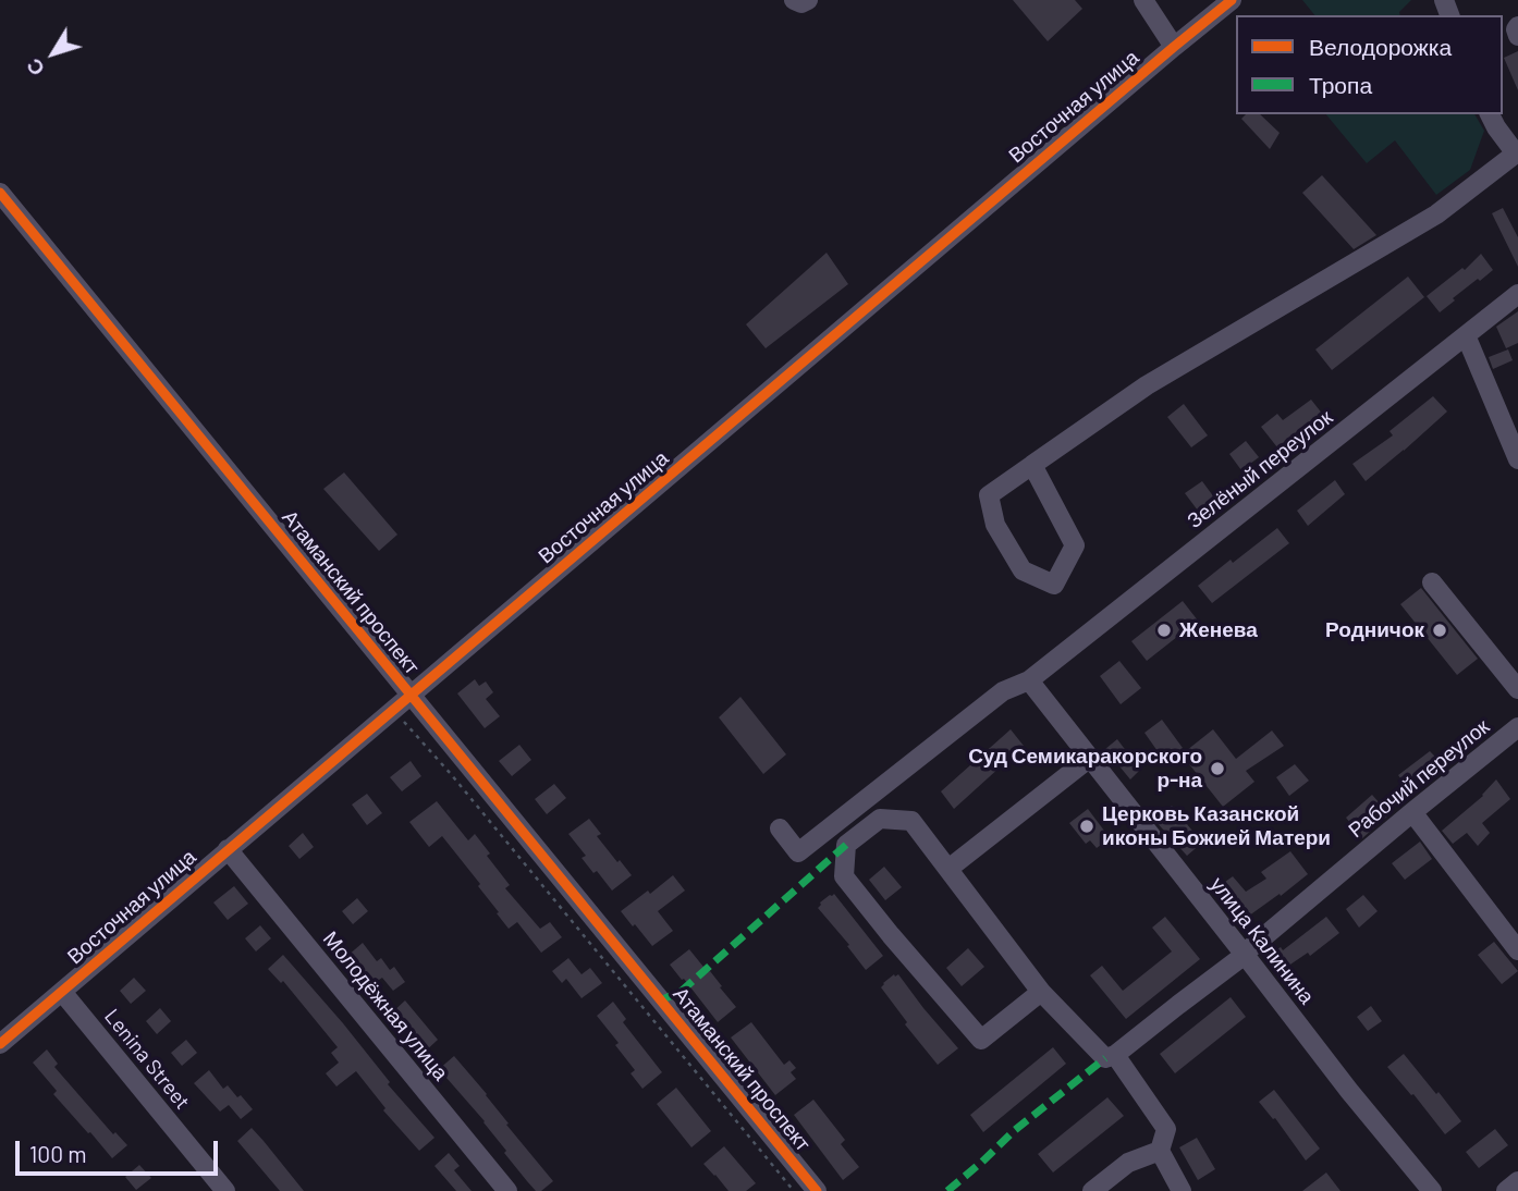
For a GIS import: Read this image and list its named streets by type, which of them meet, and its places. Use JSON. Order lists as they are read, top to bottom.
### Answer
{
  "streets": {
    "street": [
      "Восточная улица",
      "Зелёный переулок",
      "Атаманский проспект",
      "Рабочий переулок",
      "улица Калинина",
      "Молодёжная улица",
      "Lenina Street"
    ]
  },
  "crossings": [
    ["Восточная улица", "Атаманский проспект"],
    ["Восточная улица", "Молодёжная улица"],
    ["Восточная улица", "Lenina Street"],
    ["Зелёный переулок", "улица Калинина"],
    ["Рабочий переулок", "улица Калинина"]
  ],
  "places": [
    "Женева",
    "Родничок",
    "Суд Семикаракорского р-на",
    "Церковь Казанской иконы Божией Матери"
  ],
  "legend": ["Велодорожка", "Тропа"],
  "scale_bar": "100 m",
  "north": "bottom left"
}
